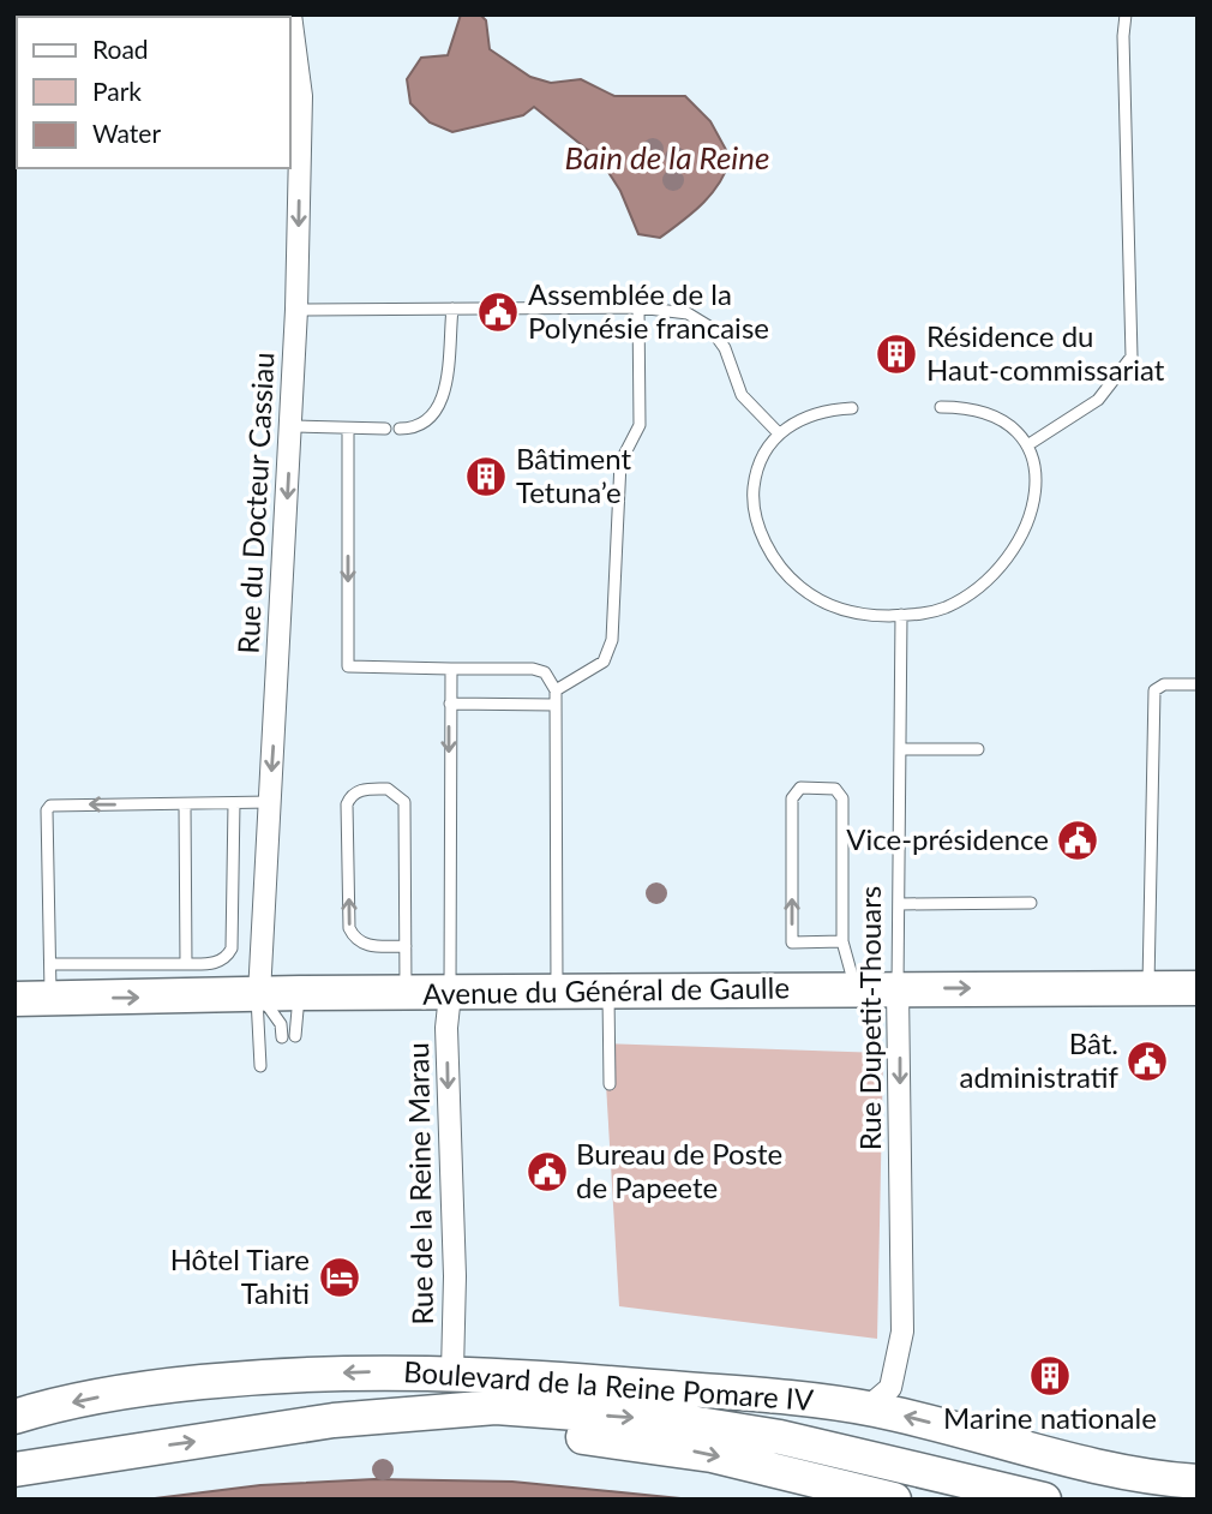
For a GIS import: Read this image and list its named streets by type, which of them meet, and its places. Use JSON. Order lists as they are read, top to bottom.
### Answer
{
  "streets": {
    "main road": ["Avenue du Général de Gaulle", "Boulevard de la Reine Pomare IV"],
    "street": ["Rue du Docteur Cassiau", "Rue Dupetit-Thouars", "Rue de la Reine Marau"]
  },
  "crossings": [
    ["Rue du Docteur Cassiau", "Avenue du Général de Gaulle"],
    ["Avenue du Général de Gaulle", "Rue Dupetit-Thouars"],
    ["Avenue du Général de Gaulle", "Rue de la Reine Marau"],
    ["Rue Dupetit-Thouars", "Boulevard de la Reine Pomare IV"],
    ["Rue de la Reine Marau", "Boulevard de la Reine Pomare IV"]
  ],
  "one_way": [
    "Rue du Docteur Cassiau",
    "Avenue du Général de Gaulle",
    "Rue Dupetit-Thouars",
    "Rue de la Reine Marau"
  ],
  "water": ["Bain de la Reine"],
  "places": {
    "public building": [
      "Assemblée de la Polynésie francaise",
      "Vice-présidence",
      "Bât. administratif",
      "Bureau de Poste de Papeete"
    ],
    "building": ["Résidence du Haut-commissariat", "Bâtiment Tetuna’e", "Marine nationale"],
    "hotel": ["Hôtel Tiare Tahiti"]
  },
  "legend": ["Road", "Park", "Water"]
}
